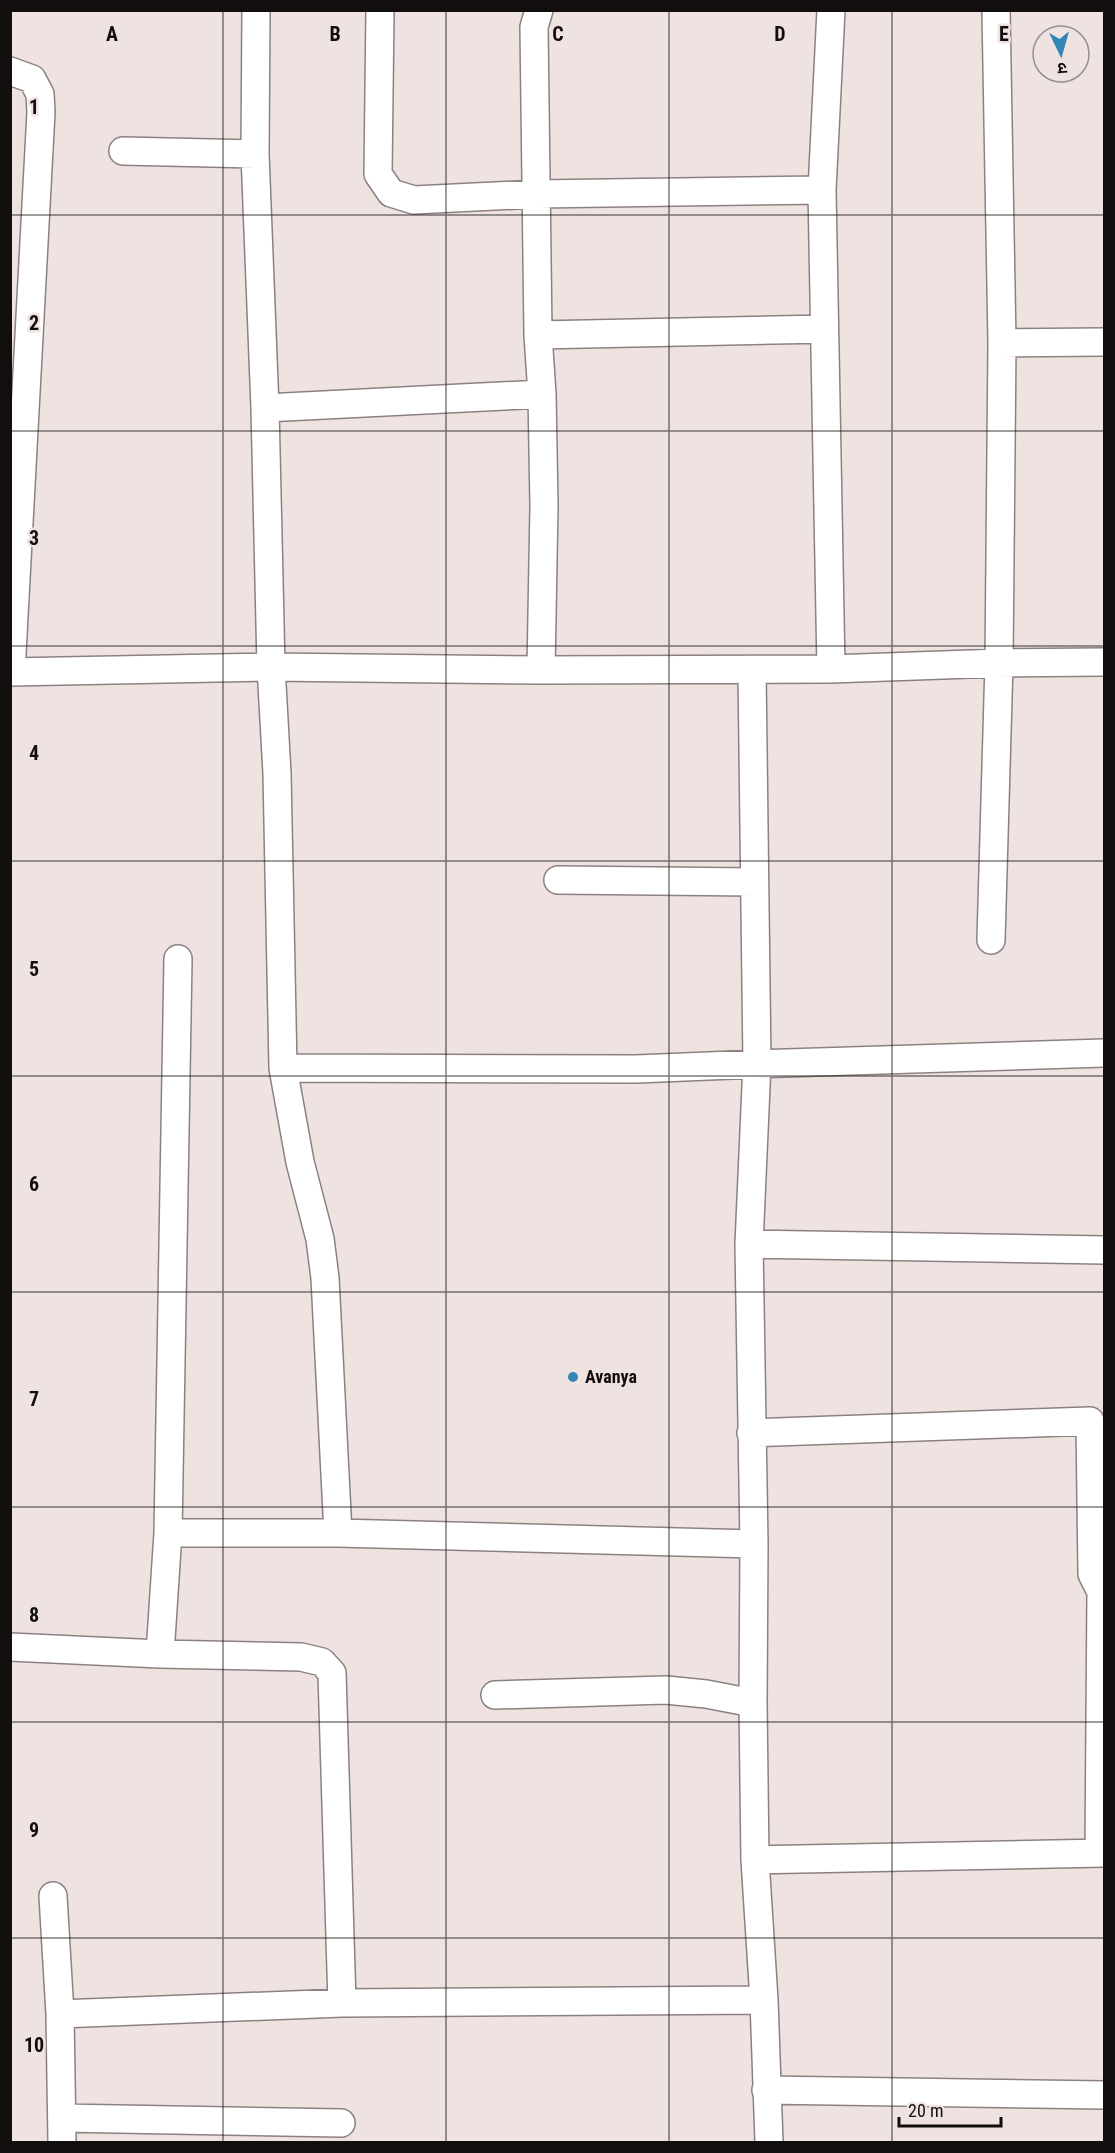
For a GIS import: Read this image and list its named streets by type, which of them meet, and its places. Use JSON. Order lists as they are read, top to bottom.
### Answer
{
  "places": ["Avanya"],
  "scale_bar": "20 m",
  "north": "bottom",
  "grid": {
    "columns": [
      "A",
      "B",
      "C",
      "D",
      "E"
    ],
    "rows": [
      "1",
      "2",
      "3",
      "4",
      "5",
      "6",
      "7",
      "8",
      "9",
      "10"
    ]
  }
}
